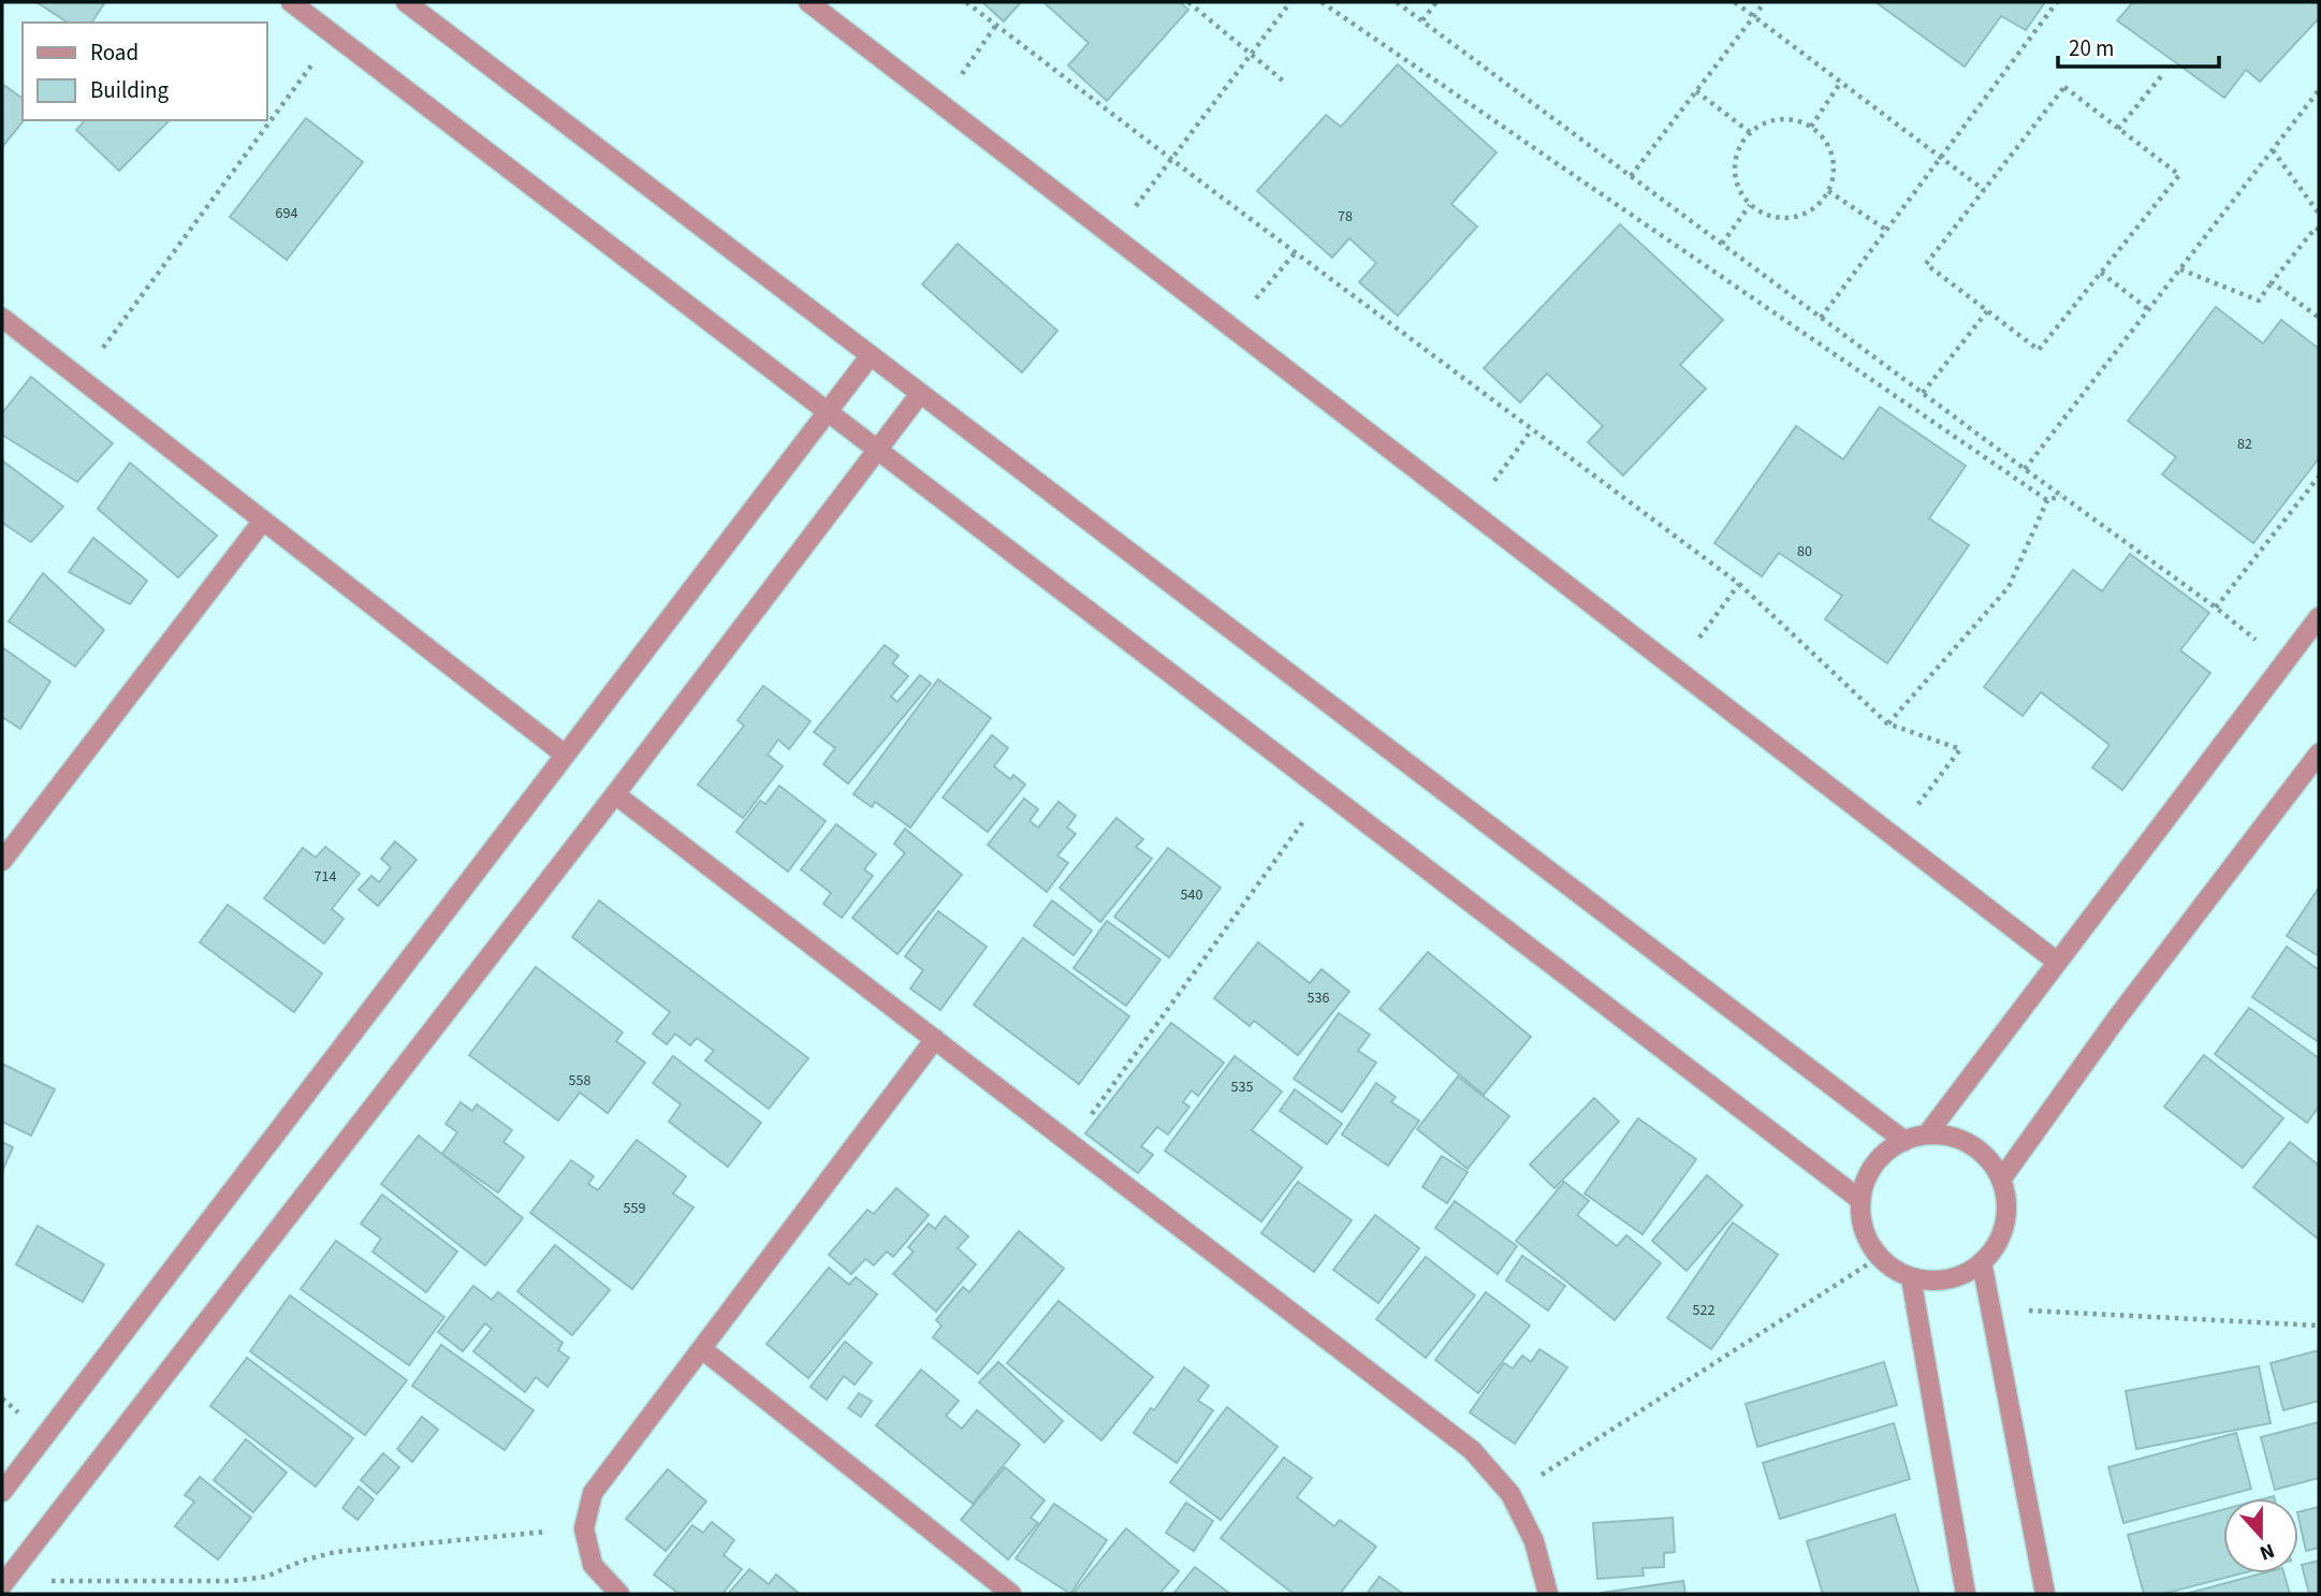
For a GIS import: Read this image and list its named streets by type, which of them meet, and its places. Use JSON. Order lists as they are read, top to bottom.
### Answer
{
  "house_numbers": [
    "694",
    "78",
    "82",
    "80",
    "714",
    "540",
    "536",
    "558",
    "535",
    "559",
    "522"
  ],
  "legend": ["Road", "Building"],
  "scale_bar": "20 m",
  "north": "bottom"
}
